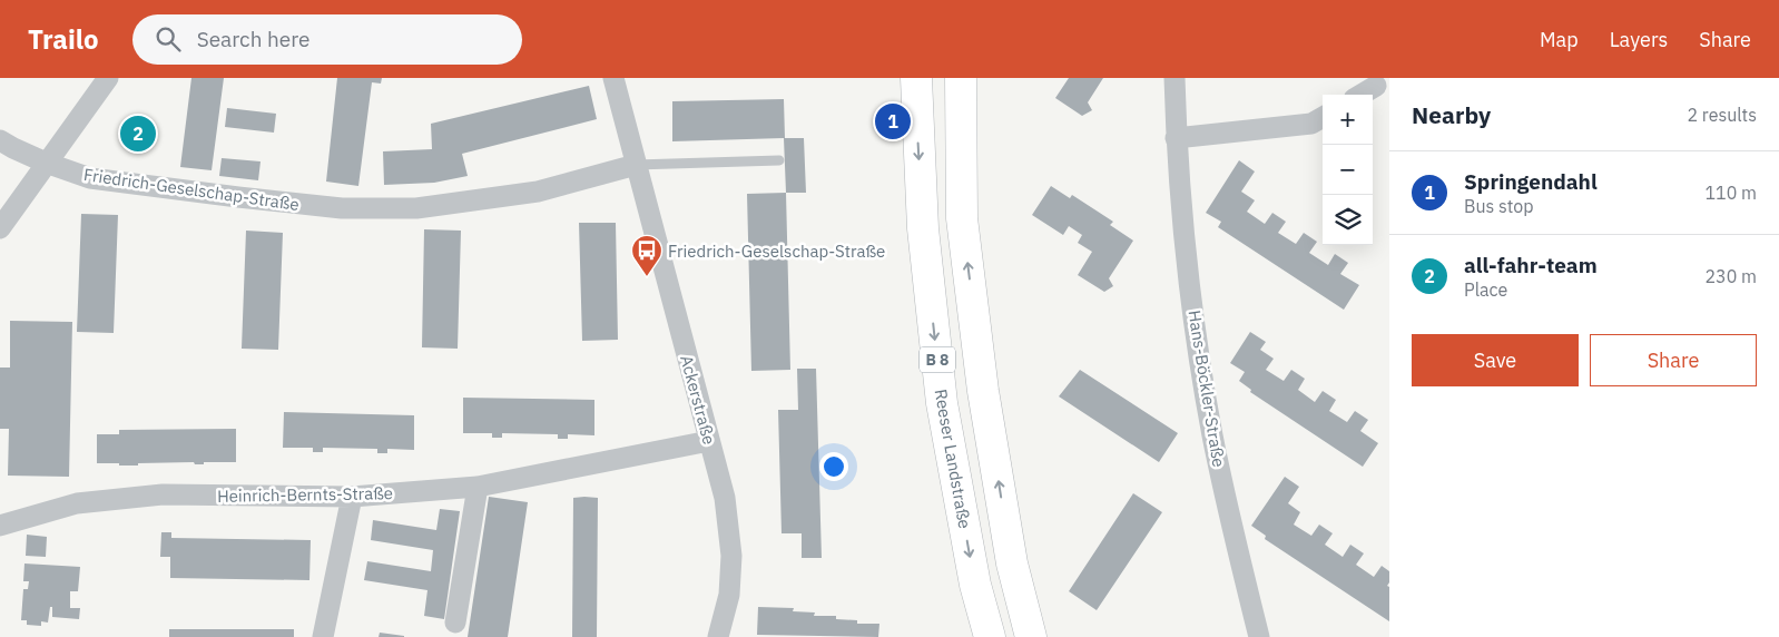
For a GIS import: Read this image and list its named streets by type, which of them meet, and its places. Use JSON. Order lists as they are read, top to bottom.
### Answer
{
  "streets": {
    "main road": ["B 8", "Reeser Landstraße"],
    "street": [
      "Friedrich-Geselschap-Straße",
      "Hans-Böckler-Straße",
      "Ackerstraße",
      "Heinrich-Bernts-Straße"
    ]
  },
  "crossings": [
    ["Friedrich-Geselschap-Straße", "Ackerstraße"],
    ["Ackerstraße", "Heinrich-Bernts-Straße"]
  ],
  "places": {
    "bus stop": ["Friedrich-Geselschap-Straße"]
  },
  "page": {
    "header": "Trailo",
    "search": "Search here",
    "nav": ["Map", "Layers", "Share"],
    "heading": ["Nearby", "2 results"],
    "map_buttons": ["+", "−"],
    "pins": ["1", "2"],
    "list": [
      {
        "mark": "1",
        "name": "Springendahl",
        "note": "Bus stop",
        "value": "110 m"
      },
      {
        "mark": "2",
        "name": "all-fahr-team",
        "note": "Place",
        "value": "230 m"
      }
    ],
    "buttons": ["Save", "Share"]
  }
}
